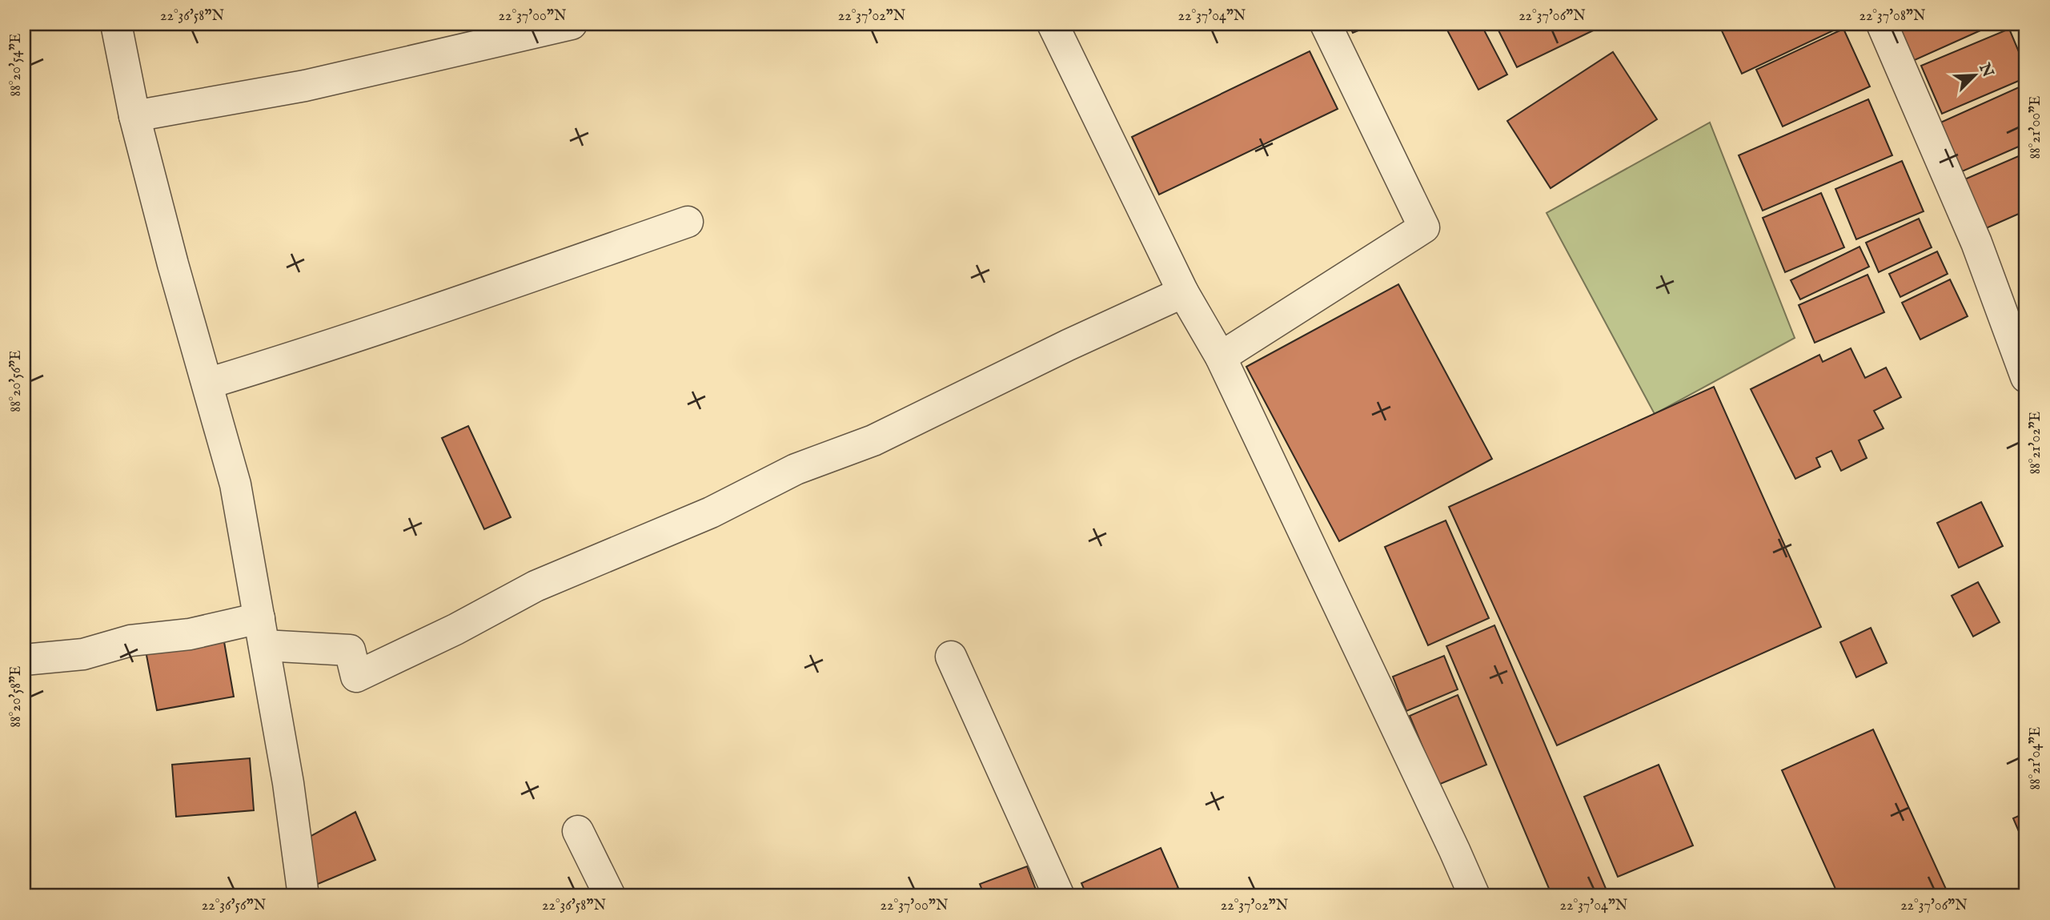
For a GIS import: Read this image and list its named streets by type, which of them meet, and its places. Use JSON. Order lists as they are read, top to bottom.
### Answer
{
  "north": "top right",
  "coordinates": [
    "22°36'58\"N",
    "22°37'00\"N",
    "22°37'02\"N",
    "22°37'04\"N",
    "22°37'06\"N",
    "22°37'08\"N",
    "88°20'54\"E",
    "88°21'00\"E",
    "88°20'56\"E",
    "88°21'02\"E",
    "88°20'58\"E",
    "88°21'04\"E",
    "22°36'56\"N"
  ]
}
